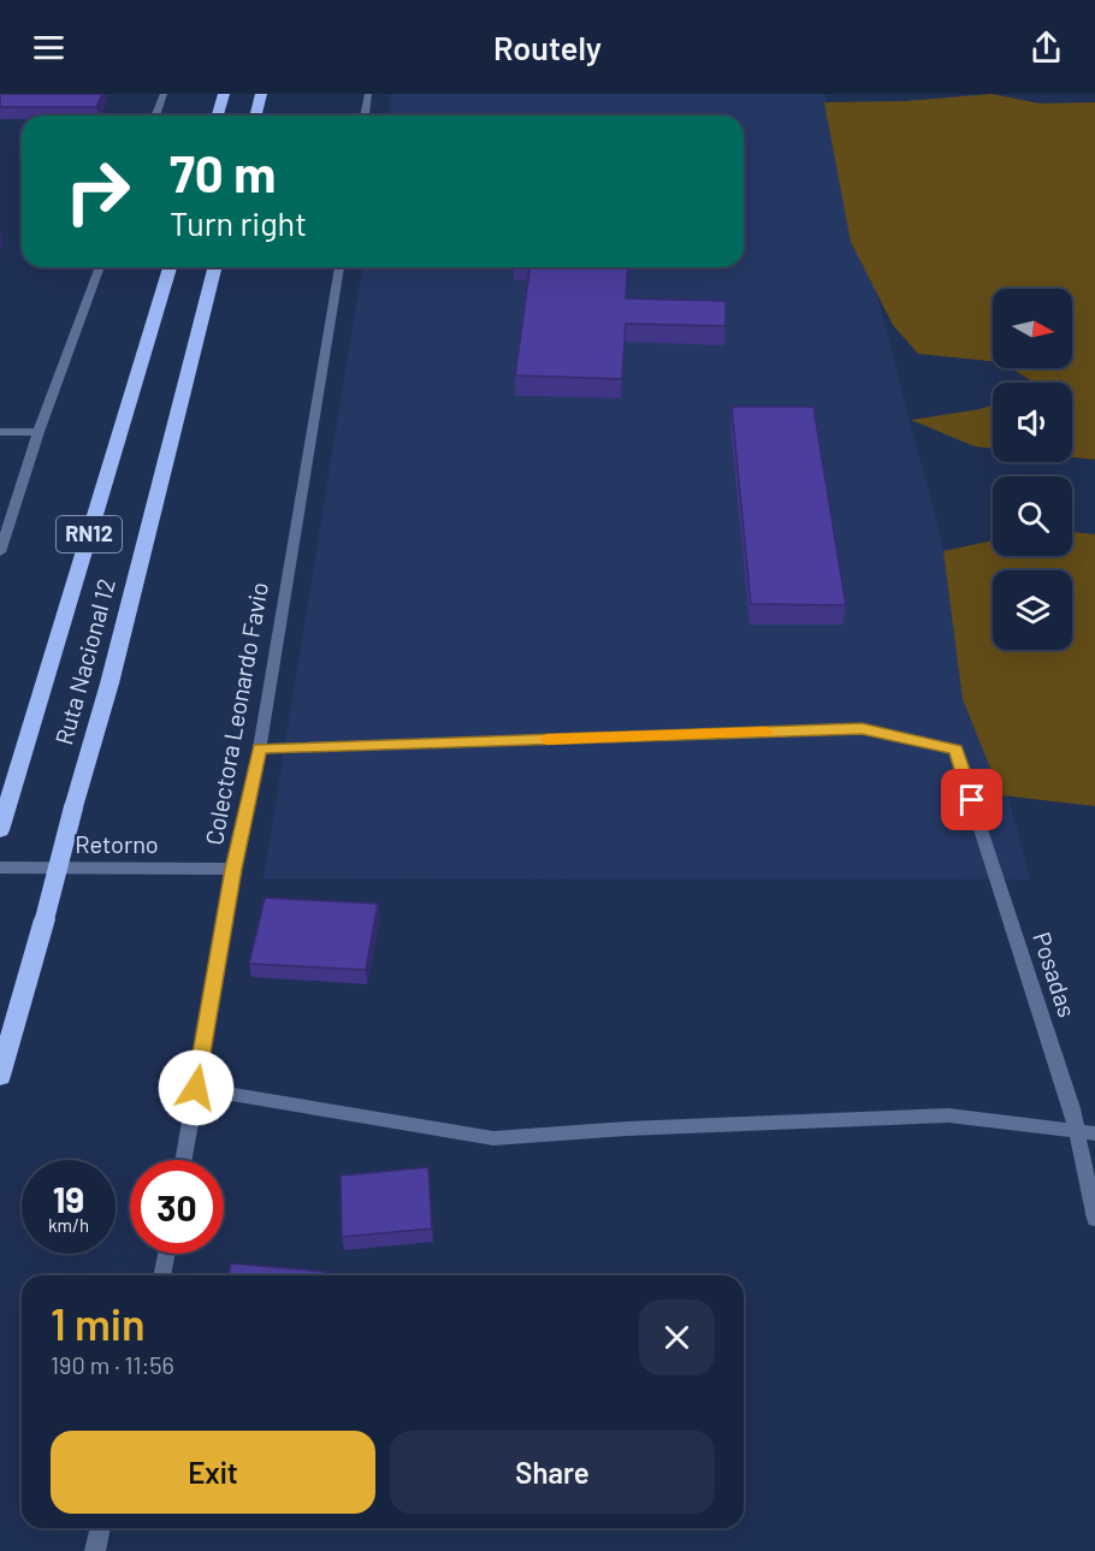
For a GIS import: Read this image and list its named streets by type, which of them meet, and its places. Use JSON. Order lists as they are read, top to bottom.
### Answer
{
  "streets": {
    "highway": ["RN12", "Ruta Nacional 12"],
    "street": ["Colectora Leonardo Favio", "Retorno", "Posadas"]
  },
  "crossings": [
    ["Colectora Leonardo Favio", "Retorno"],
    ["Colectora Leonardo Favio", "Posadas"]
  ],
  "north": "right",
  "page": {
    "header": "Routely",
    "turn": ["70 m", "Turn right"],
    "speed": "19 km/h",
    "limit": "30",
    "heading": ["1 min", "190 m · 11:56"],
    "buttons": ["Exit", "Share"]
  }
}
